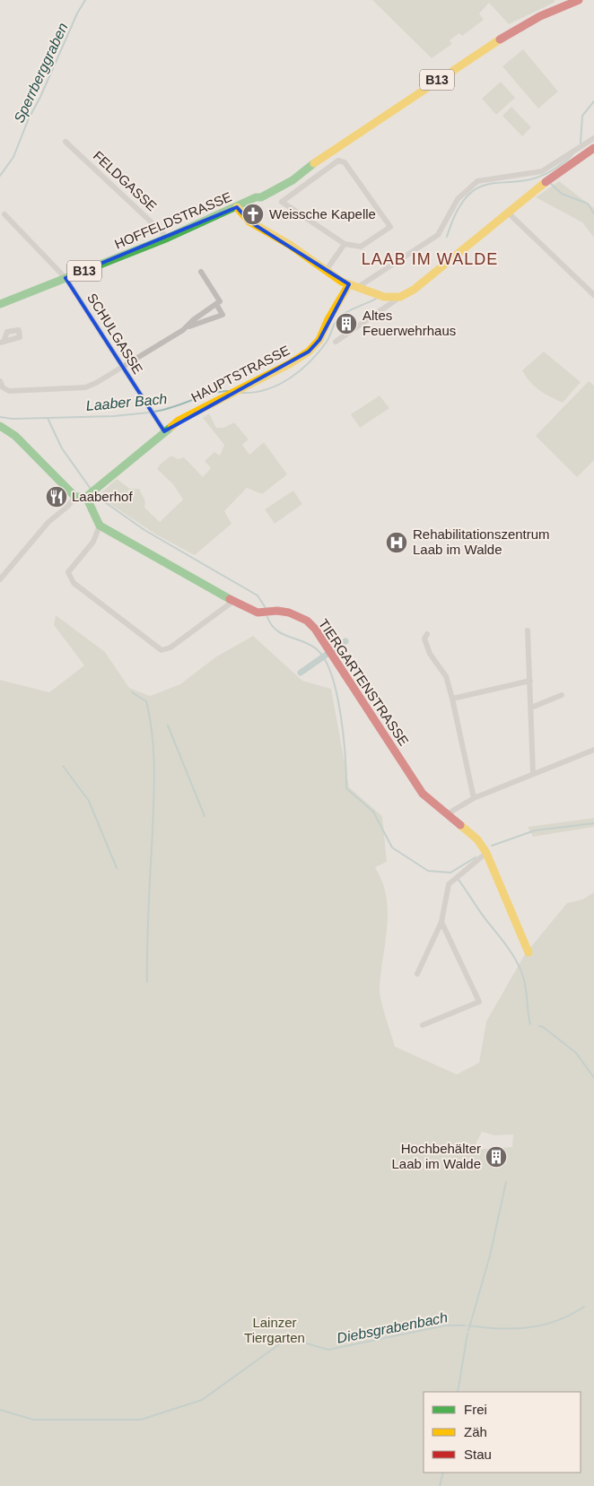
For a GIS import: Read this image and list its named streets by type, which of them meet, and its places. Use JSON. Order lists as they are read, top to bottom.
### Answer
{
  "streets": {
    "street": [
      "B13",
      "FELDGASSE",
      "HOFFELDSTRASSE",
      "SCHULGASSE",
      "HAUPTSTRASSE",
      "TIERGARTENSTRASSE"
    ]
  },
  "crossings": [
    ["FELDGASSE", "HOFFELDSTRASSE"],
    ["HOFFELDSTRASSE", "SCHULGASSE"],
    ["SCHULGASSE", "HAUPTSTRASSE"]
  ],
  "districts": ["LAAB IM WALDE"],
  "water": ["Sperrberggraben", "Laaber Bach", "Diebsgrabenbach"],
  "parks": ["Lainzer Tiergarten"],
  "places": {
    "church": ["Weissche Kapelle"],
    "building": ["Altes Feuerwehrhaus", "Hochbehälter Laab im Walde"],
    "restaurant": ["Laaberhof"],
    "hospital": ["Rehabilitationszentrum Laab im Walde"]
  },
  "legend": ["Frei", "Zäh", "Stau"]
}
